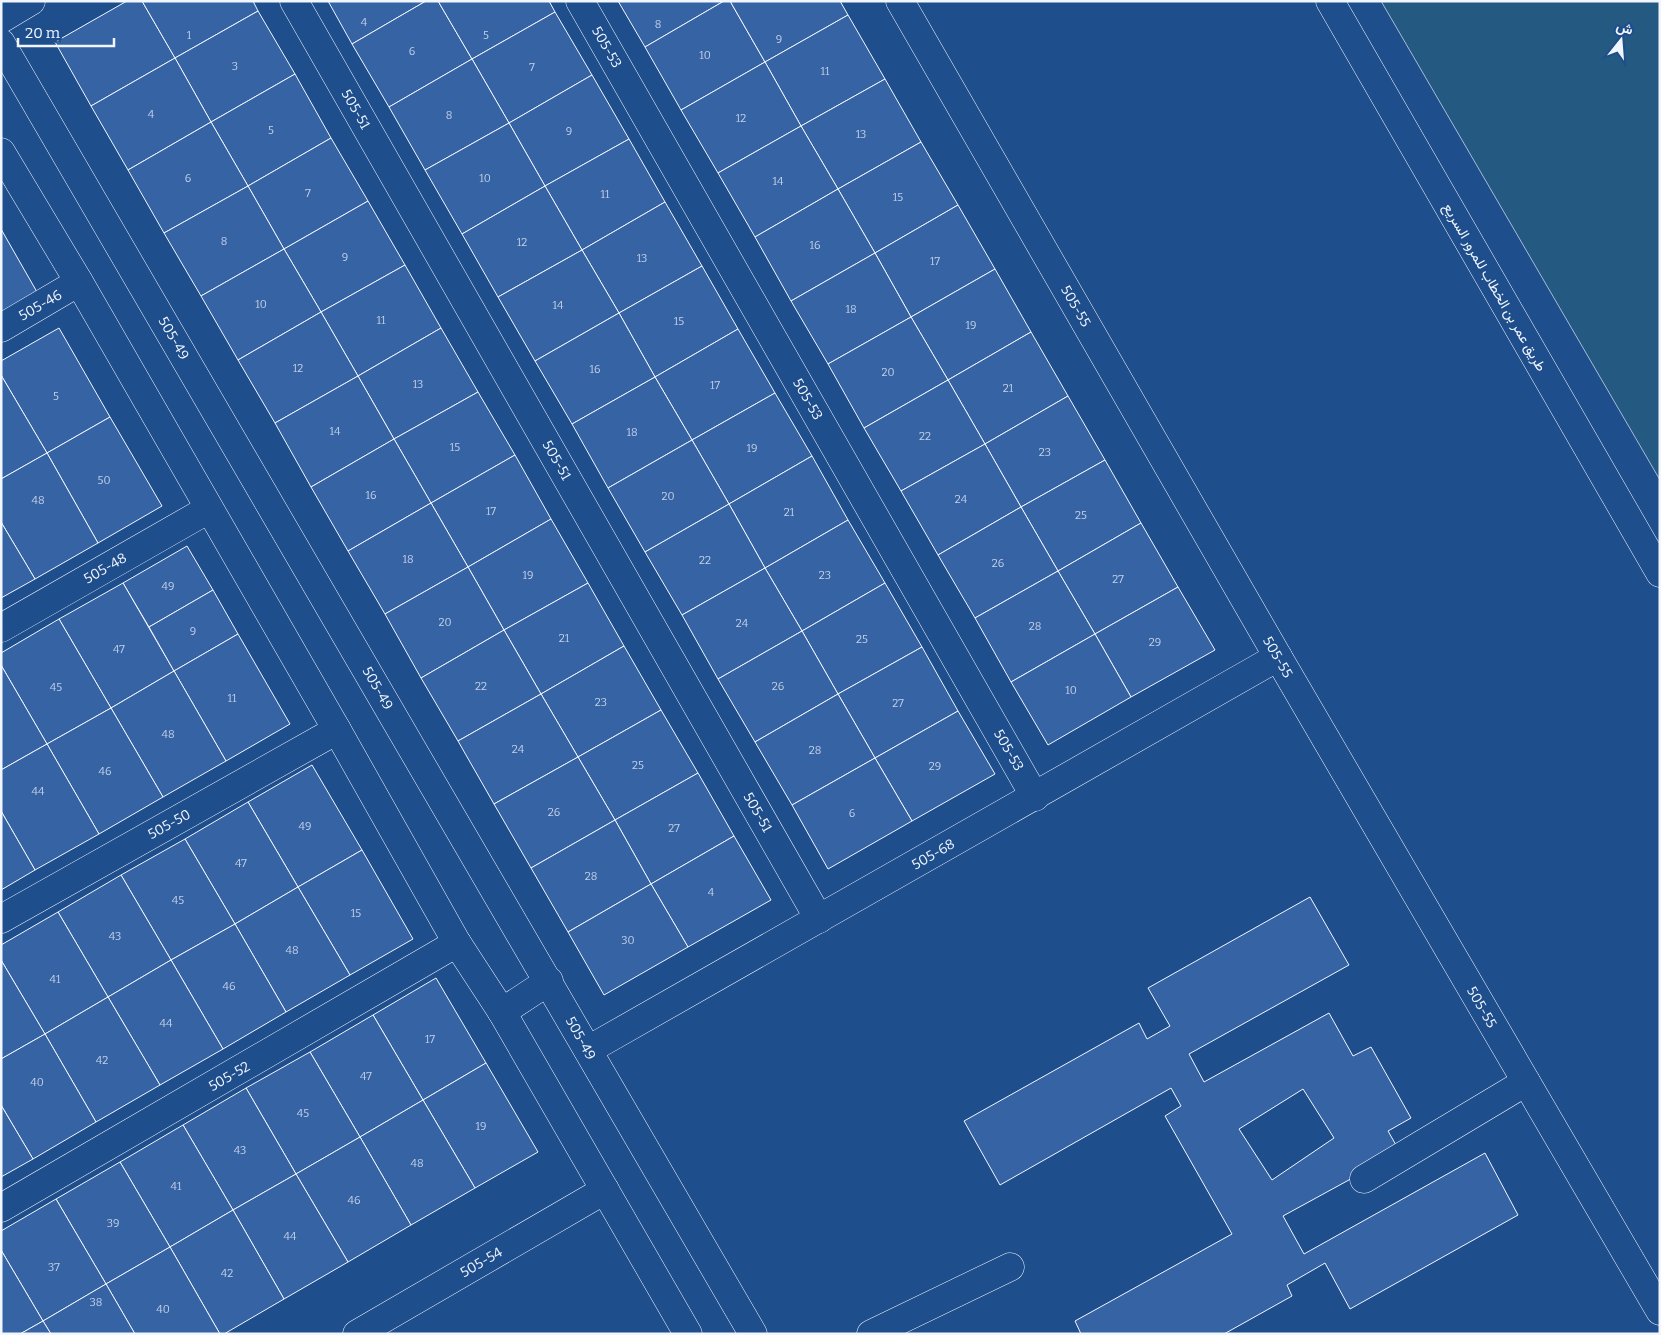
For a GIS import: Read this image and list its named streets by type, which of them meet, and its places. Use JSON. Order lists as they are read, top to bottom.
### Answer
{
  "streets": {
    "main road": [
      "505-53",
      "505-51",
      "طريق عمر بن الخطاب للمرور السريع",
      "505-46",
      "505-55",
      "505-49",
      "505-48",
      "505-50",
      "505-68",
      "505-52",
      "505-54"
    ]
  },
  "crossings": [
    ["505-53", "505-68"],
    ["505-51", "505-68"],
    ["505-55", "505-68"],
    ["505-49", "505-68"]
  ],
  "house_numbers": [
    "4",
    "8",
    "1",
    "5",
    "9",
    "6",
    "10",
    "3",
    "7",
    "11",
    "4",
    "8",
    "12",
    "5",
    "9",
    "13",
    "6",
    "10",
    "14",
    "7",
    "11",
    "15",
    "8",
    "12",
    "16",
    "9",
    "13",
    "17",
    "10",
    "14",
    "18",
    "11",
    "15",
    "19",
    "12",
    "16",
    "20",
    "13",
    "17",
    "21",
    "5",
    "14",
    "18",
    "22",
    "15",
    "19",
    "23",
    "50",
    "16",
    "20",
    "24",
    "48",
    "17",
    "21",
    "25",
    "18",
    "22",
    "26",
    "19",
    "23",
    "27",
    "49",
    "20",
    "24",
    "28",
    "9",
    "21",
    "25",
    "29",
    "47",
    "22",
    "26",
    "45",
    "10",
    "11",
    "23",
    "27",
    "48",
    "24",
    "28",
    "25",
    "29",
    "46",
    "44",
    "26",
    "6",
    "49",
    "27",
    "47",
    "28",
    "4",
    "45",
    "15",
    "43",
    "30",
    "48",
    "41",
    "46",
    "44",
    "17",
    "42",
    "47",
    "40",
    "45",
    "19",
    "43",
    "48",
    "41",
    "46",
    "39",
    "44",
    "37",
    "42",
    "38",
    "40"
  ],
  "scale_bar": "20 m",
  "north": "top"
}
